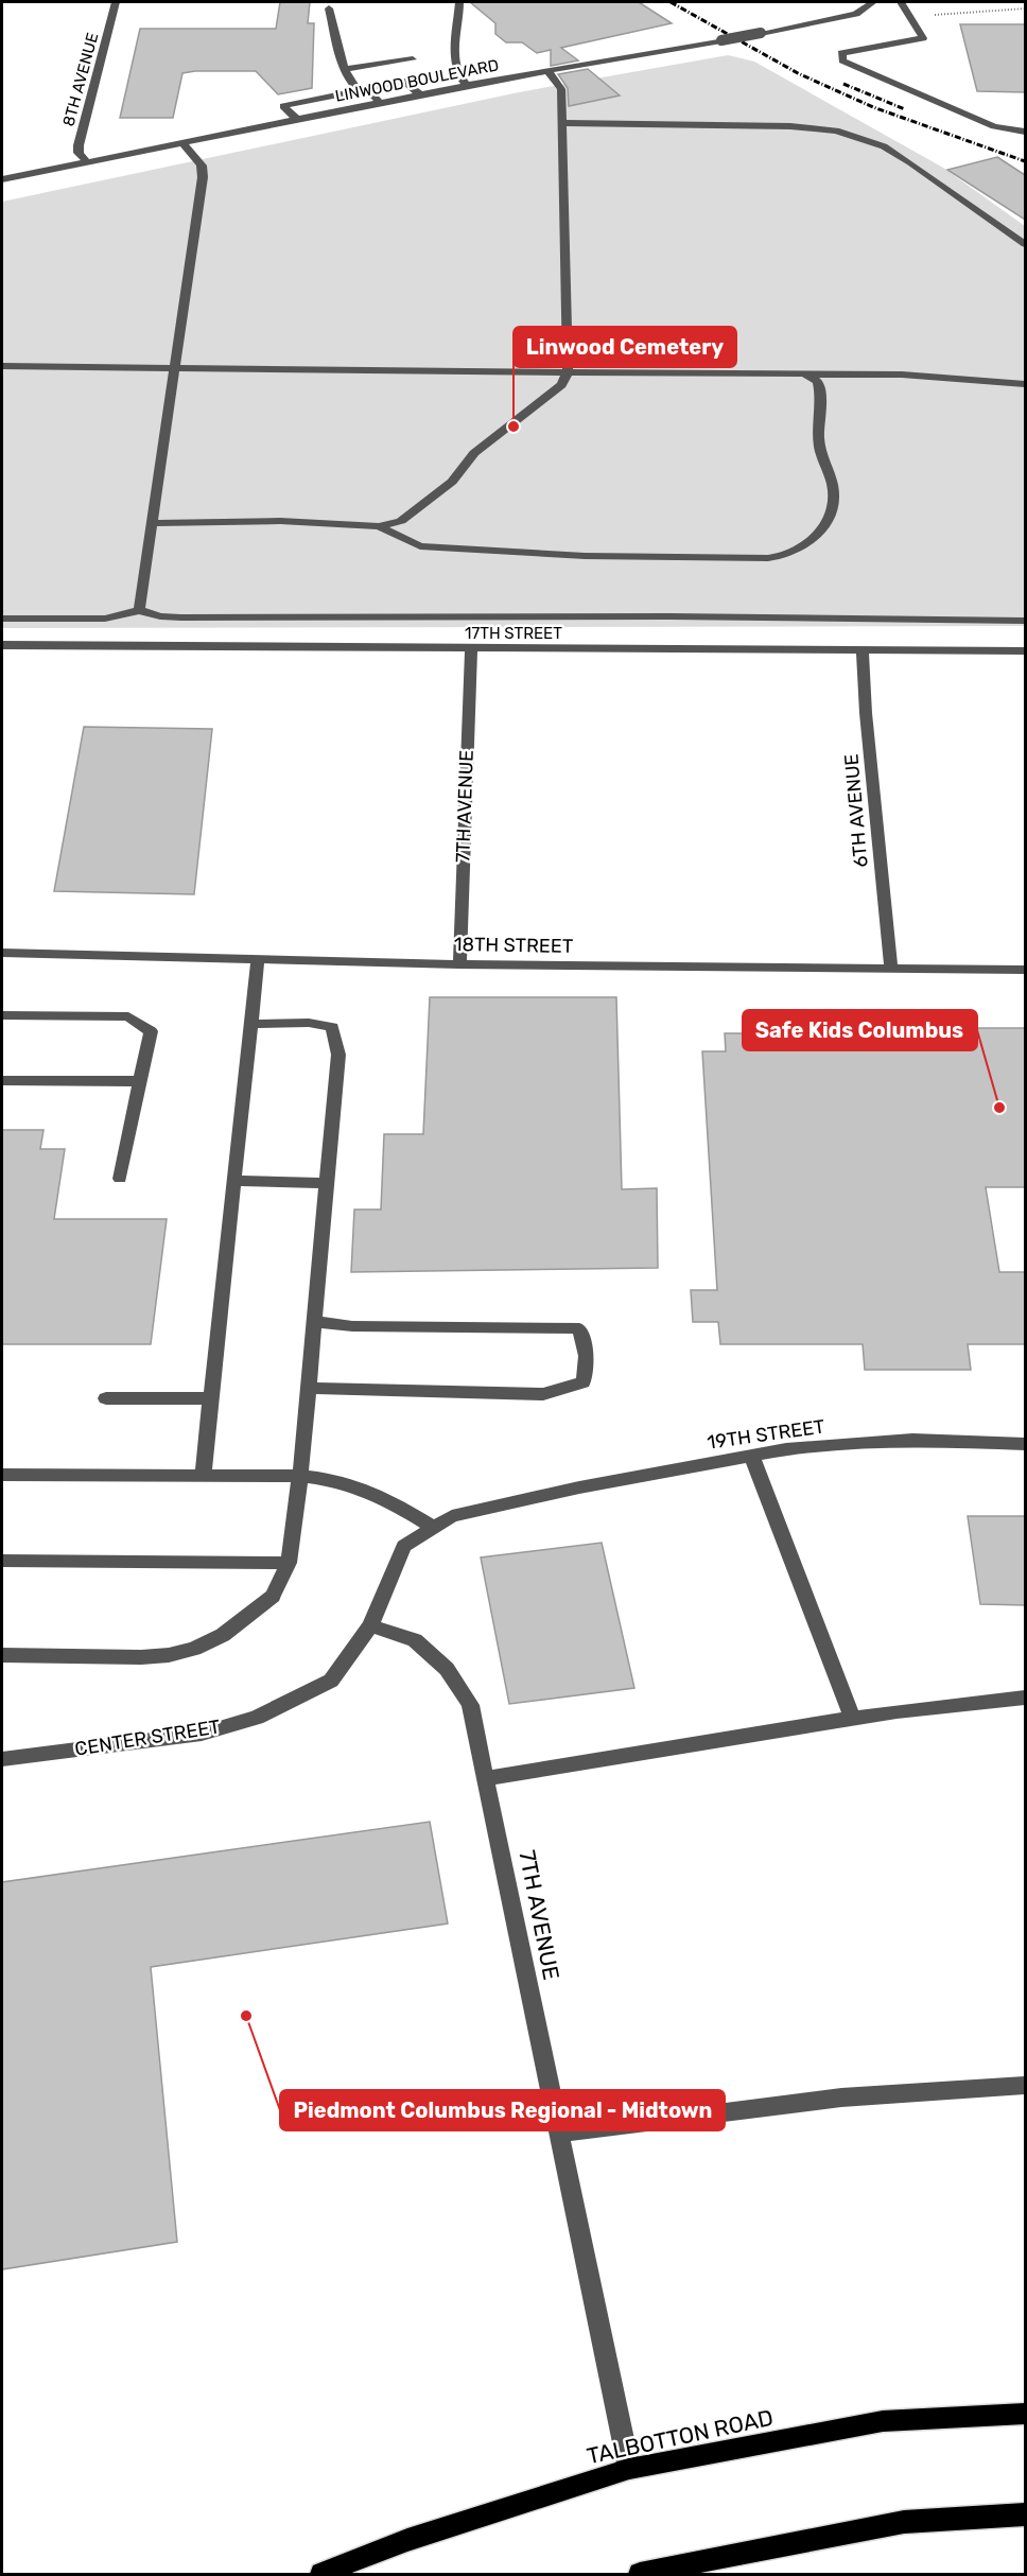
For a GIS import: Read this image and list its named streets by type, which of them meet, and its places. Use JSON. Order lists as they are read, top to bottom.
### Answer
{
  "streets": {
    "main road": ["TALBOTTON ROAD"],
    "street": [
      "8TH AVENUE",
      "LINWOOD BOULEVARD",
      "17TH STREET",
      "7TH AVENUE",
      "6TH AVENUE",
      "18TH STREET",
      "19TH STREET",
      "CENTER STREET"
    ]
  },
  "crossings": [
    ["8TH AVENUE", "LINWOOD BOULEVARD"],
    ["17TH STREET", "7TH AVENUE"],
    ["17TH STREET", "6TH AVENUE"],
    ["7TH AVENUE", "18TH STREET"],
    ["7TH AVENUE", "CENTER STREET"],
    ["7TH AVENUE", "TALBOTTON ROAD"],
    ["6TH AVENUE", "18TH STREET"]
  ],
  "places": ["Linwood Cemetery", "Safe Kids Columbus", "Piedmont Columbus Regional - Midtown"]
}
